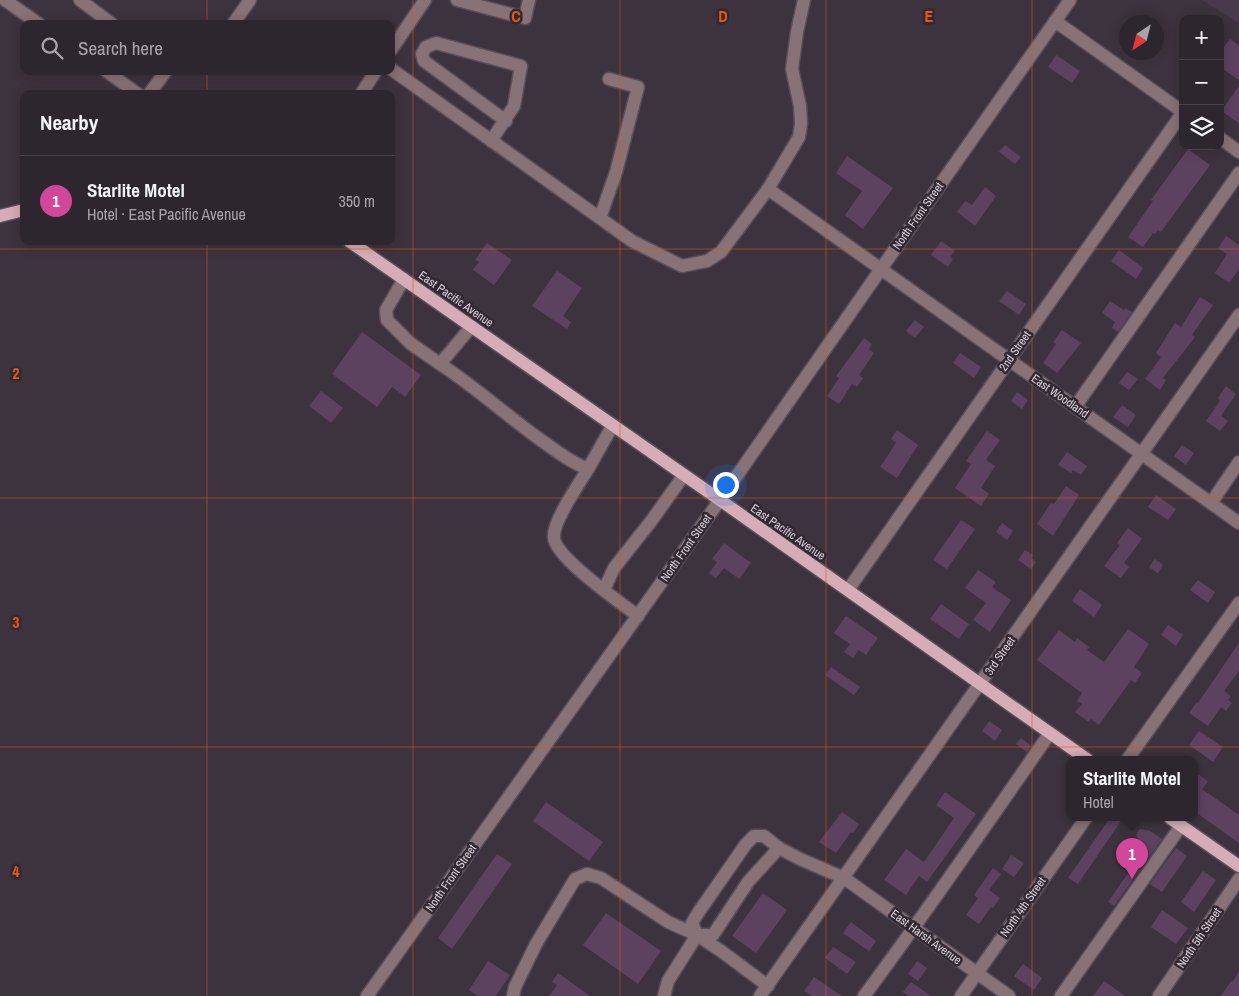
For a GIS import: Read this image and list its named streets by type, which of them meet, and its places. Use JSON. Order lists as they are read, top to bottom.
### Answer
{
  "streets": {
    "main road": ["East Pacific Avenue"],
    "street": [
      "North Front Street",
      "2nd Street",
      "East Woodland",
      "3rd Street",
      "North 4th Street",
      "East Harsh Avenue",
      "North 5th Street"
    ]
  },
  "crossings": [
    ["North Front Street", "East Pacific Avenue"],
    ["North Front Street", "East Woodland"],
    ["East Pacific Avenue", "2nd Street"],
    ["East Pacific Avenue", "3rd Street"],
    ["2nd Street", "East Woodland"],
    ["East Woodland", "3rd Street"],
    ["3rd Street", "East Harsh Avenue"],
    ["North 4th Street", "East Harsh Avenue"]
  ],
  "north": "bottom left",
  "page": {
    "map_buttons": ["+", "−"],
    "search": "Search here",
    "heading": "Nearby",
    "list": [
      {
        "mark": "1",
        "name": "Starlite Motel",
        "note": "Hotel · East Pacific Avenue",
        "value": "350 m"
      }
    ],
    "popup": ["Starlite Motel", "Hotel"],
    "pins": "1"
  },
  "grid": {
    "columns": ["C", "D", "E"],
    "rows": ["2", "3", "4"]
  }
}
